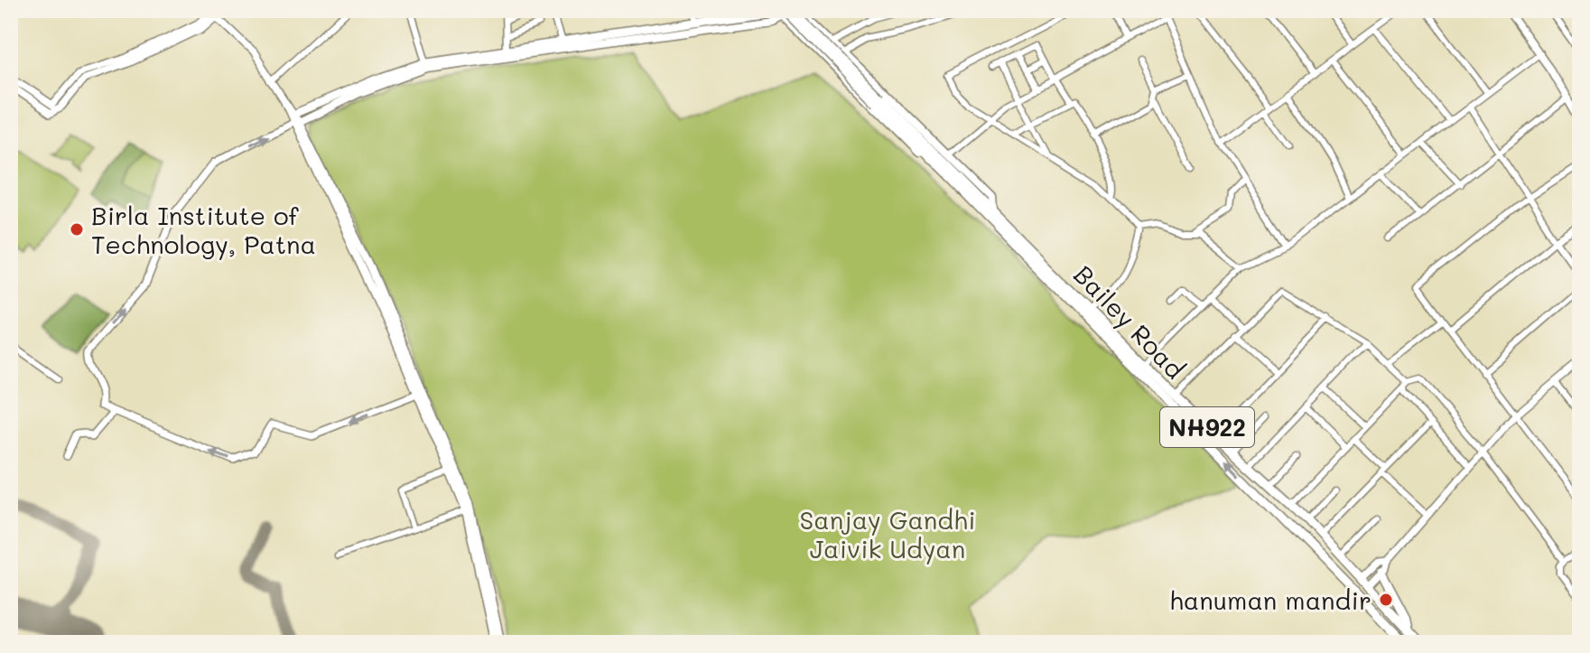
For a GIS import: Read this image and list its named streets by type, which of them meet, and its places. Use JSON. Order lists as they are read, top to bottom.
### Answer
{
  "streets": {
    "highway": ["Bailey Road", "NH922"]
  },
  "crossings": [
    ["Bailey Road", "NH922"]
  ],
  "parks": ["Sanjay Gandhi Jaivik Udyan"],
  "places": ["Birla Institute of Technology, Patna", "hanuman mandir"]
}
